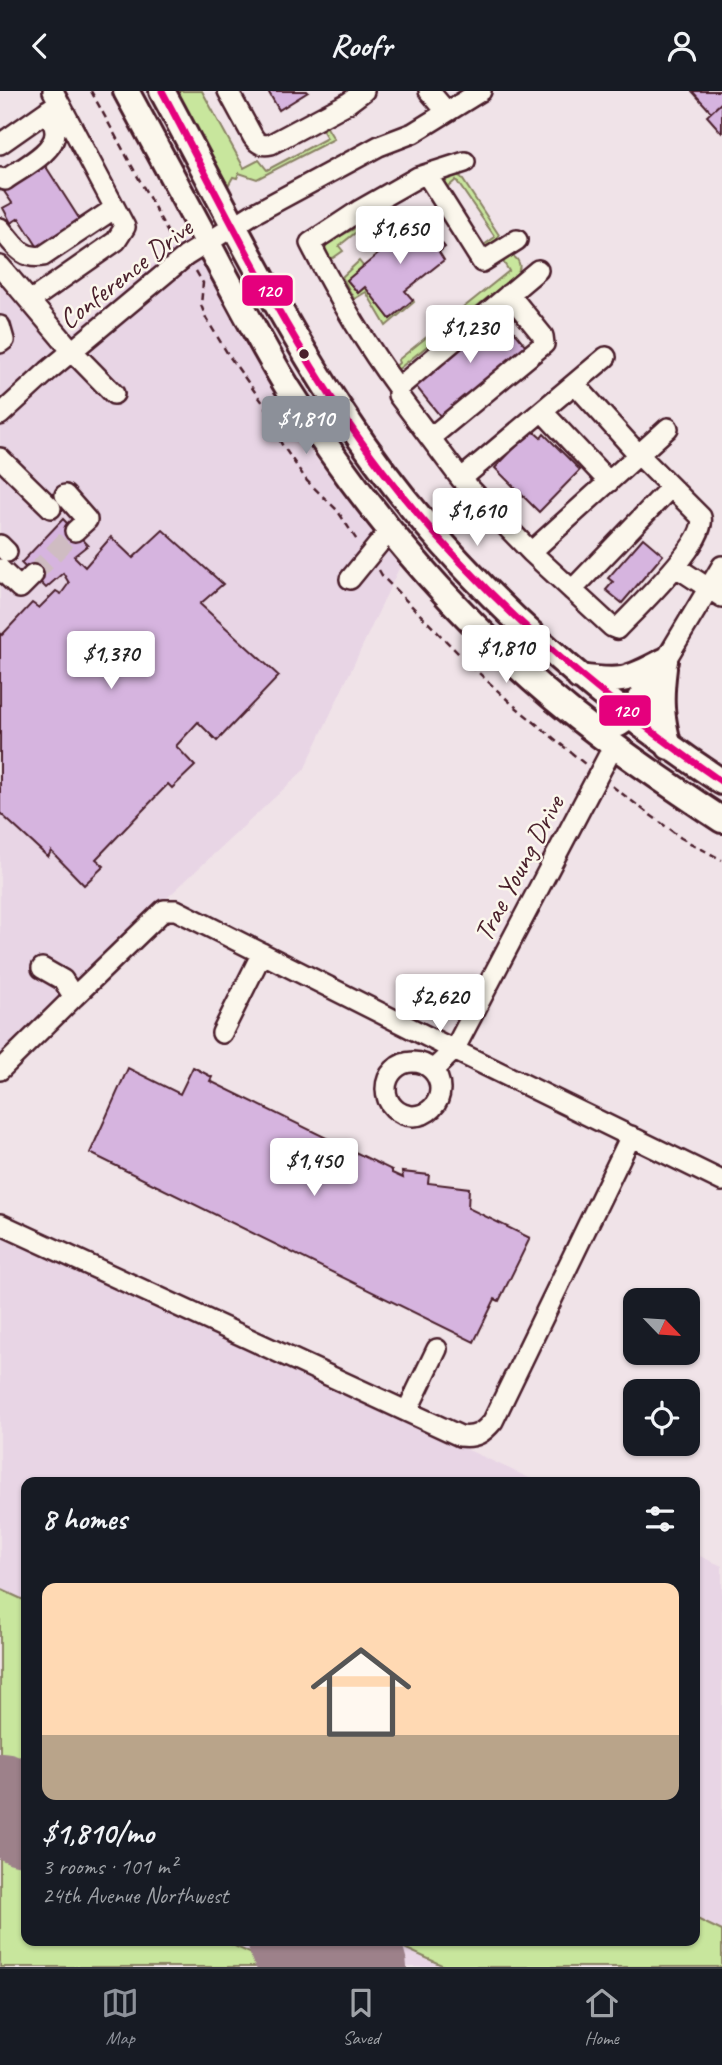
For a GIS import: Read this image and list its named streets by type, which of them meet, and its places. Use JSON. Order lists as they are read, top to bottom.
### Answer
{
  "streets": {
    "street": ["Conference Drive", "Trae Young Drive"]
  },
  "lines": ["transit line 120"],
  "north": "bottom right",
  "page": {
    "header": "Roofr",
    "price": [
      "$1,650",
      "$1,230",
      "$1,810",
      "$1,610",
      "$1,810",
      "$1,370",
      "$2,620",
      "$1,450"
    ],
    "heading": "8 homes",
    "list": [
      {
        "name": "$1,810/mo",
        "note": "3 rooms · 101 m² · 24th Avenue Northwest"
      }
    ],
    "tabs": ["Map", "Saved", "Home"]
  }
}
